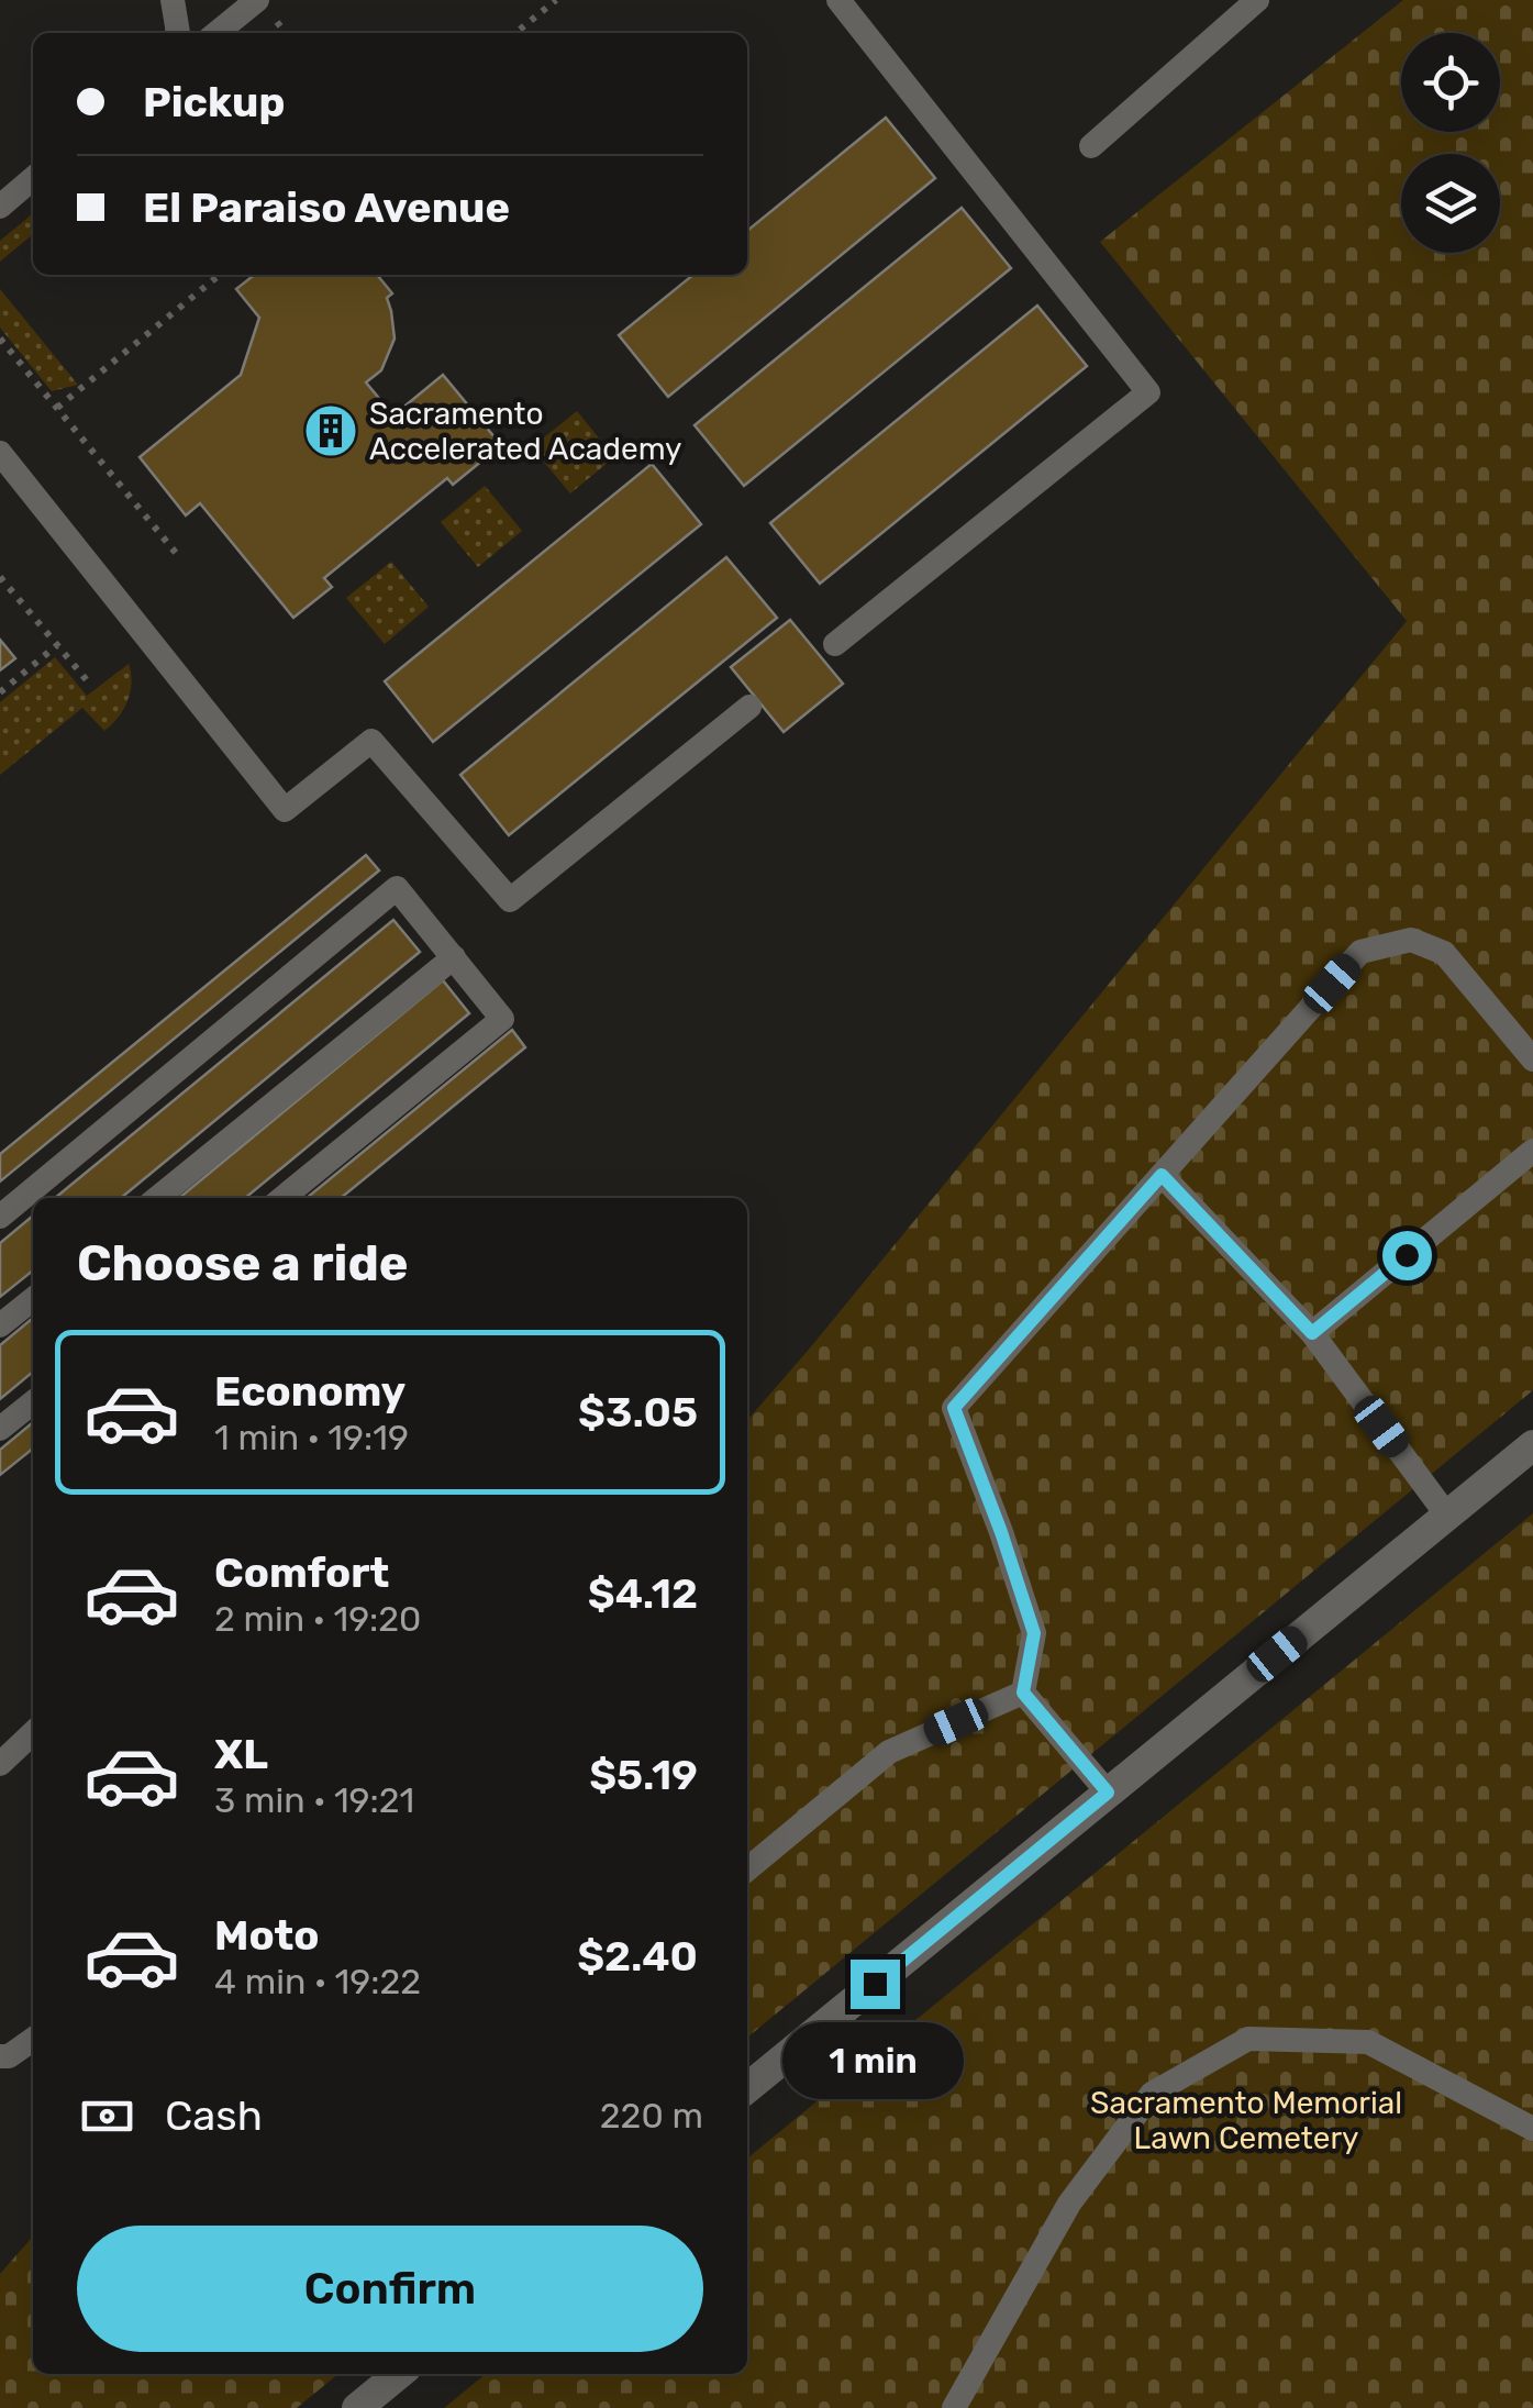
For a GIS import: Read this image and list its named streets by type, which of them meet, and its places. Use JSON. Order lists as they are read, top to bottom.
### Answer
{
  "parks": ["Sacramento Memorial Lawn Cemetery"],
  "places": {
    "building": ["Sacramento Accelerated Academy"]
  },
  "page": {
    "banner": ["Pickup", "El Paraiso Avenue"],
    "heading": "Choose a ride",
    "list": [
      {
        "name": "Economy",
        "note": "1 min · 19:19",
        "value": "$3.05"
      },
      {
        "name": "Comfort",
        "note": "2 min · 19:20",
        "value": "$4.12"
      },
      {
        "name": "XL",
        "note": "3 min · 19:21",
        "value": "$5.19"
      },
      {
        "name": "Moto",
        "note": "4 min · 19:22",
        "value": "$2.40"
      }
    ],
    "bubble": "1 min",
    "pay": ["Cash", "220 m"],
    "buttons": "Confirm"
  }
}
